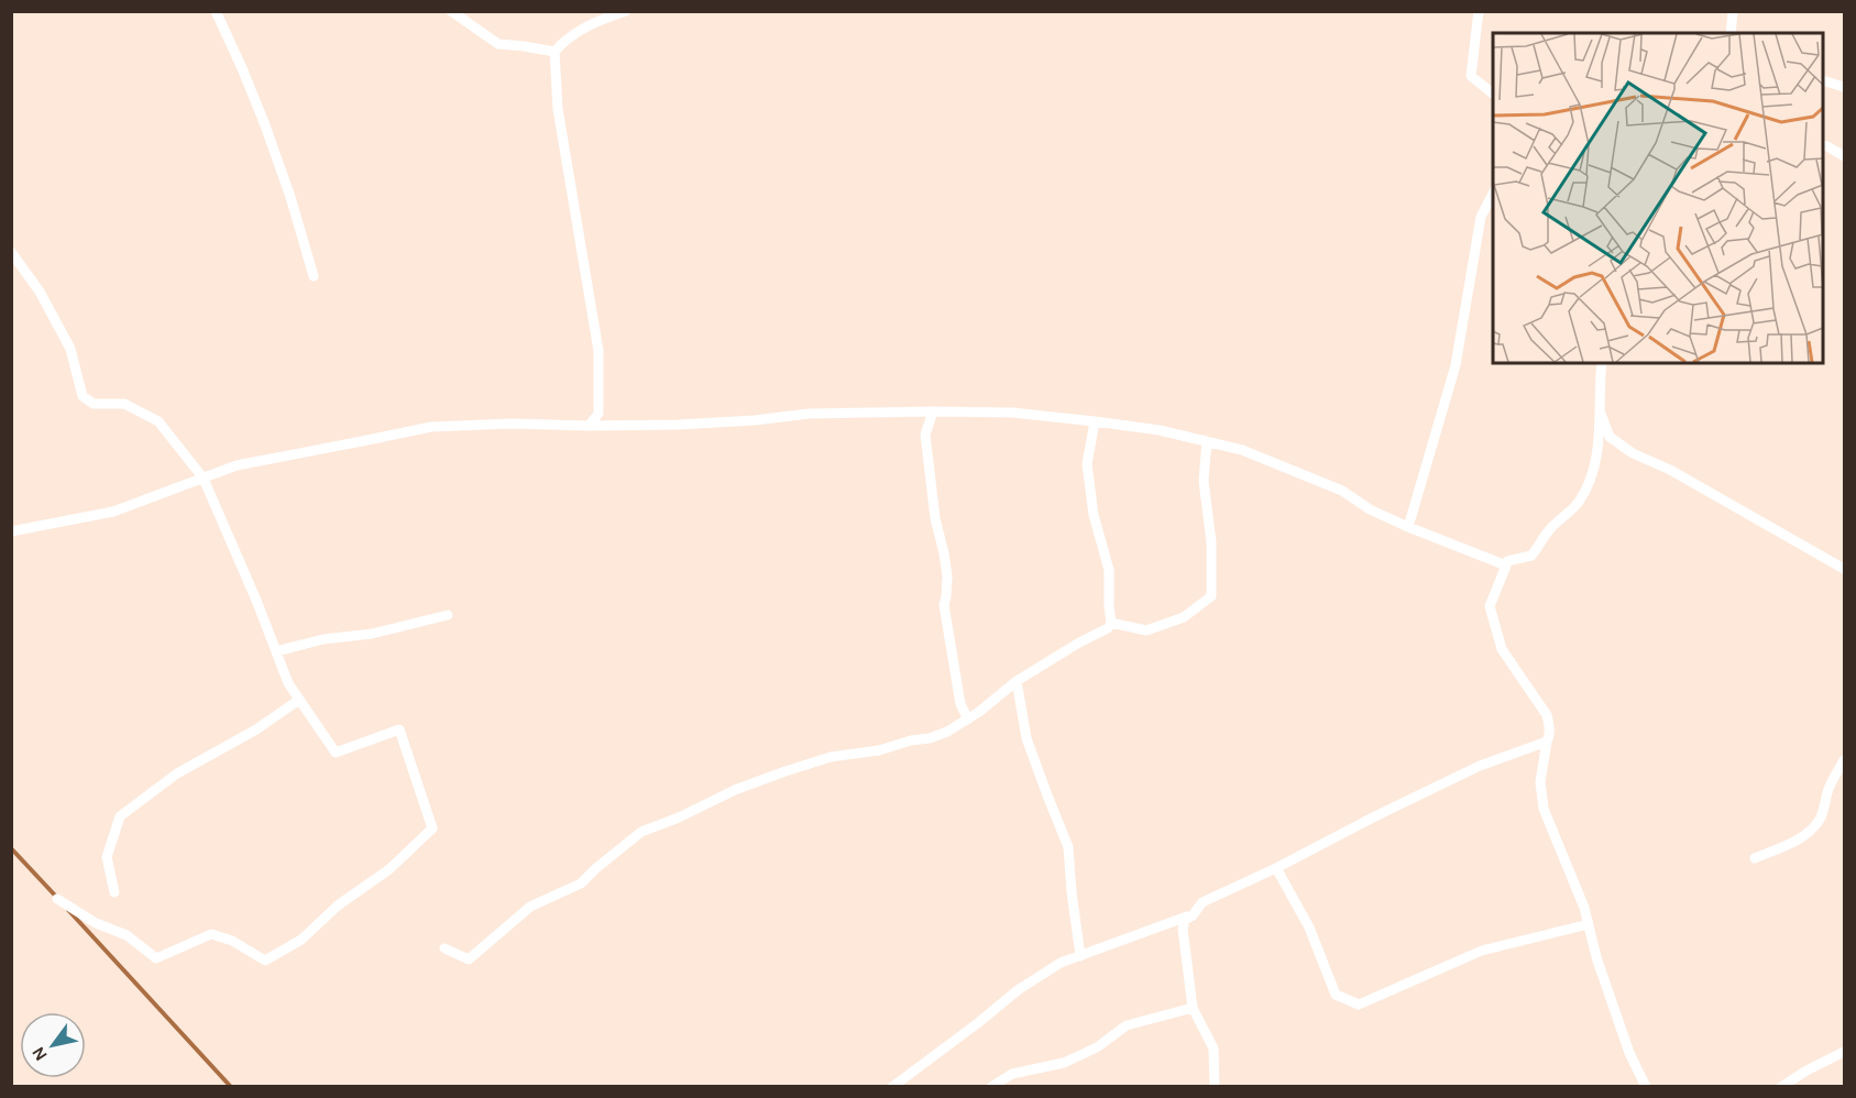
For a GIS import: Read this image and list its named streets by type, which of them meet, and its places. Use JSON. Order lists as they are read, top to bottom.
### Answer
{
  "north": "bottom left"
}
